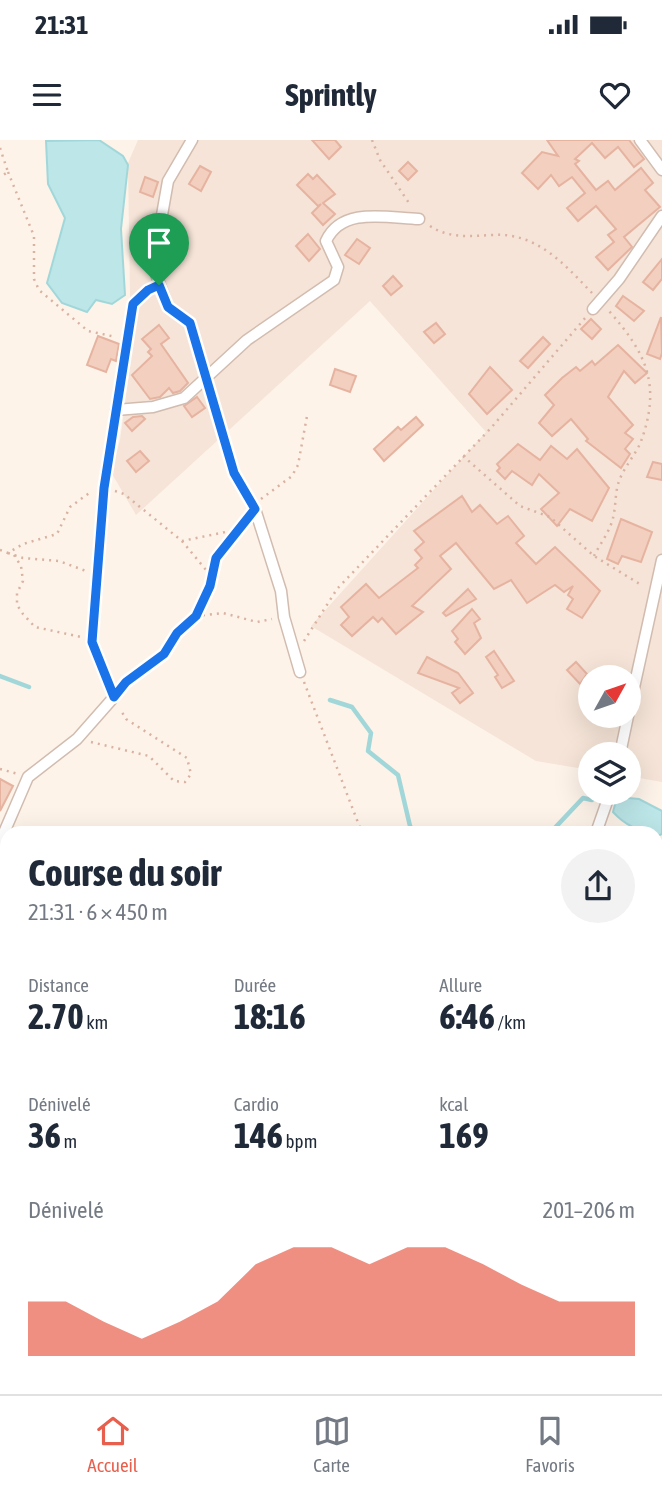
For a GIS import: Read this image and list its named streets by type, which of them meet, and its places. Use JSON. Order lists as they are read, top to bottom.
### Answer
{
  "north": "top right",
  "page": {
    "status": "21:31",
    "header": "Sprintly",
    "heading": ["Course du soir", "21:31 · 6 × 450 m"],
    "stats": [
      ["Distance", "2.70 km"],
      ["Durée", "18:16"],
      ["Allure", "6:46 /km"],
      ["Dénivelé", "36 m"],
      ["Cardio", "146 bpm"],
      ["kcal", "169"]
    ],
    "chart": ["Dénivelé", "201–206 m"],
    "tabs": ["Accueil", "Carte", "Favoris"]
  }
}
